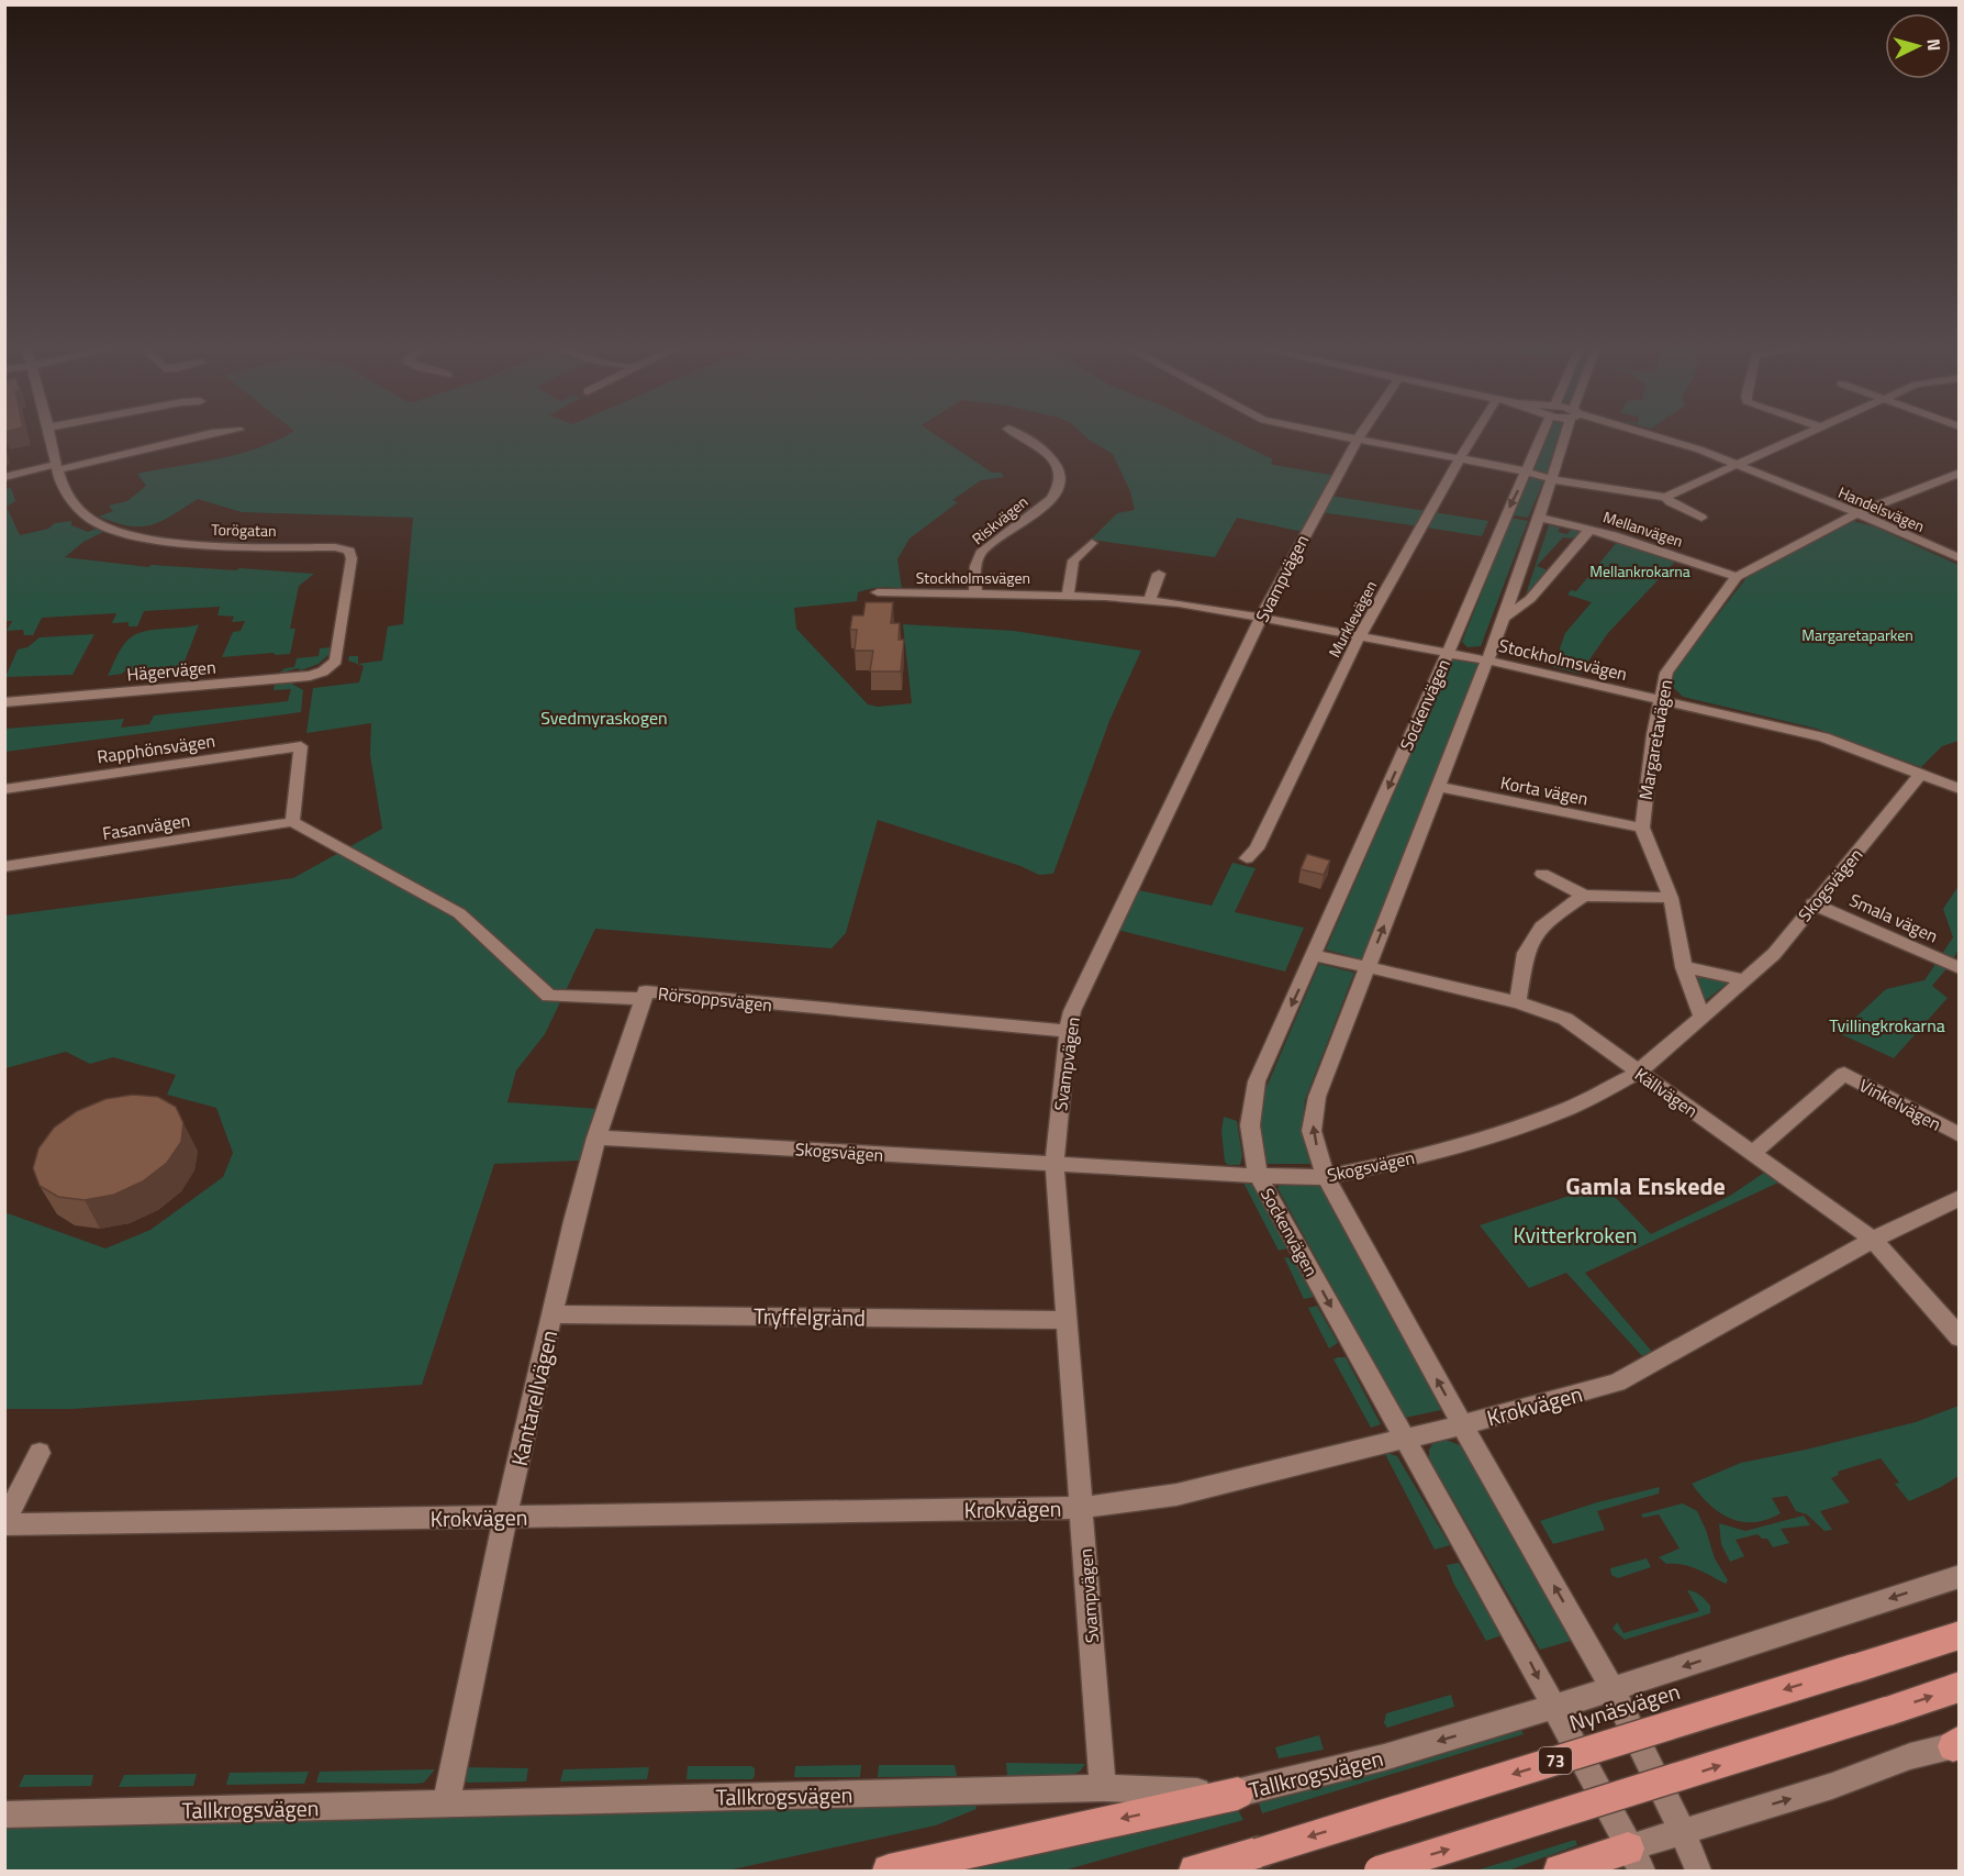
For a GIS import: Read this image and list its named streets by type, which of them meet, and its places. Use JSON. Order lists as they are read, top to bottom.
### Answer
{
  "streets": {
    "highway": ["Nynäsvägen", "73"],
    "street": [
      "Handelsvägen",
      "Riskvägen",
      "Mellanvägen",
      "Torögatan",
      "Stockholmsvägen",
      "Svampvägen",
      "Murklevägen",
      "Hägervägen",
      "Sockenvägen",
      "Margaretavägen",
      "Rapphönsvägen",
      "Korta vägen",
      "Fasanvägen",
      "Skogsvägen",
      "Smala vägen",
      "Rörsoppsvägen",
      "Källvägen",
      "Vinkelvägen",
      "Tryffelgränd",
      "Kantarellvägen",
      "Krokvägen",
      "Tallkrogsvägen"
    ]
  },
  "crossings": [
    ["Handelsvägen", "Margaretavägen"],
    ["Riskvägen", "Stockholmsvägen"],
    ["Mellanvägen", "Margaretavägen"],
    ["Torögatan", "Hägervägen"],
    ["Stockholmsvägen", "Svampvägen"],
    ["Stockholmsvägen", "Murklevägen"],
    ["Stockholmsvägen", "Sockenvägen"],
    ["Stockholmsvägen", "Margaretavägen"],
    ["Stockholmsvägen", "Skogsvägen"],
    ["Svampvägen", "Skogsvägen"],
    ["Svampvägen", "Rörsoppsvägen"],
    ["Svampvägen", "Tryffelgränd"],
    ["Svampvägen", "Krokvägen"],
    ["Svampvägen", "Tallkrogsvägen"],
    ["Sockenvägen", "Skogsvägen"],
    ["Sockenvägen", "Källvägen"],
    ["Sockenvägen", "Krokvägen"],
    ["Sockenvägen", "Nynäsvägen"],
    ["Sockenvägen", "Tallkrogsvägen"],
    ["Margaretavägen", "Korta vägen"],
    ["Rapphönsvägen", "Fasanvägen"],
    ["Rapphönsvägen", "Rörsoppsvägen"],
    ["Fasanvägen", "Rörsoppsvägen"],
    ["Skogsvägen", "Smala vägen"],
    ["Skogsvägen", "Källvägen"],
    ["Skogsvägen", "Kantarellvägen"],
    ["Rörsoppsvägen", "Kantarellvägen"],
    ["Källvägen", "Vinkelvägen"],
    ["Källvägen", "Krokvägen"],
    ["Tryffelgränd", "Kantarellvägen"],
    ["Kantarellvägen", "Krokvägen"],
    ["Kantarellvägen", "Tallkrogsvägen"],
    ["Nynäsvägen", "Tallkrogsvägen"]
  ],
  "districts": ["Gamla Enskede"],
  "parks": [
    "Mellankrokarna",
    "Margaretaparken",
    "Svedmyraskogen",
    "Tvillingkrokarna",
    "Kvitterkroken"
  ],
  "north": "right"
}
